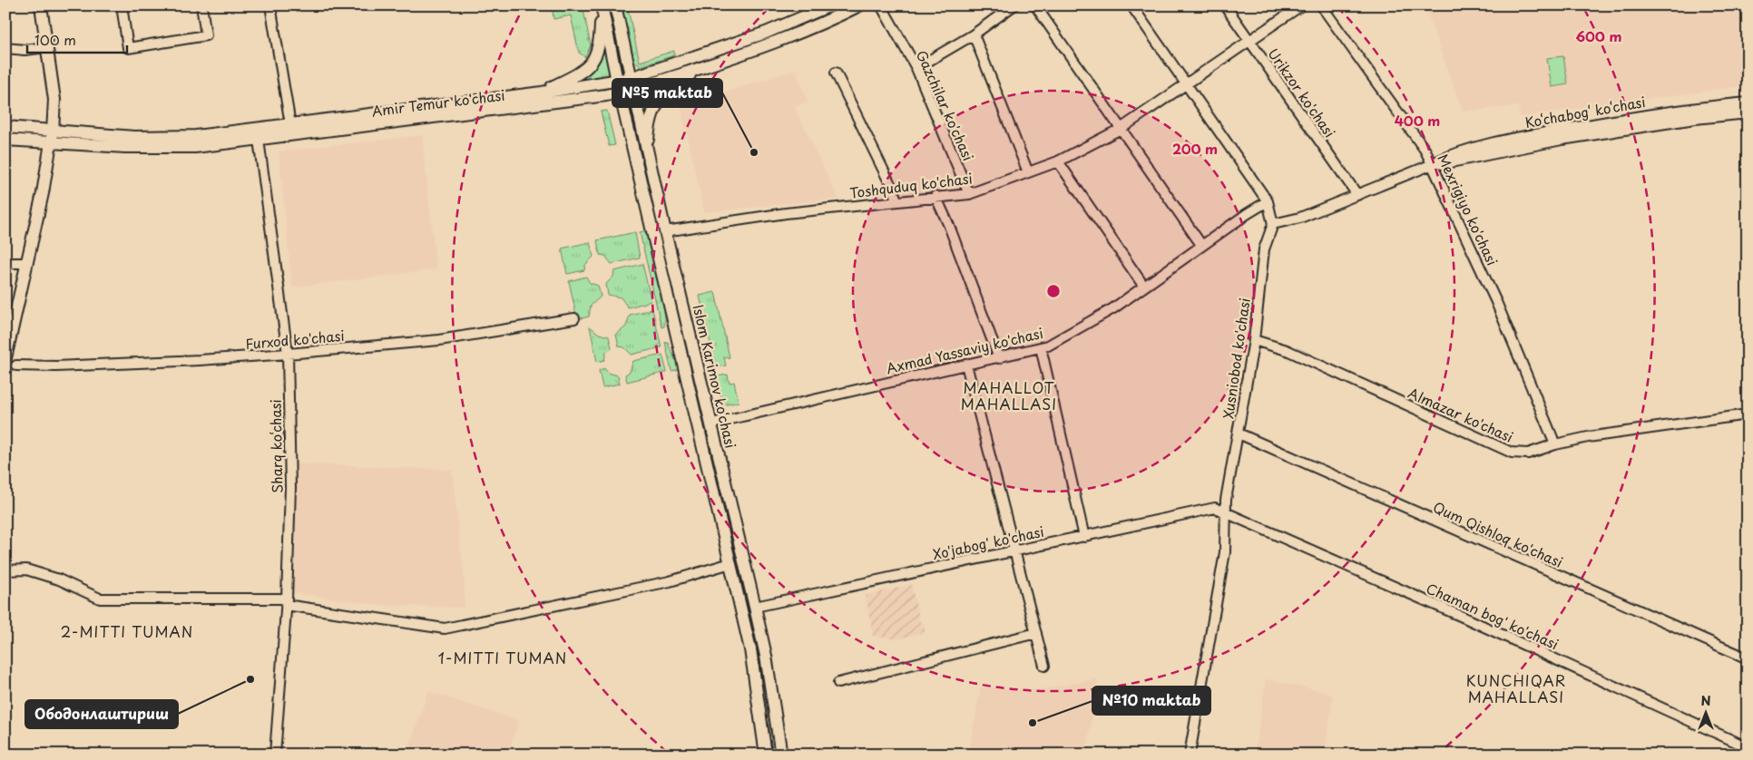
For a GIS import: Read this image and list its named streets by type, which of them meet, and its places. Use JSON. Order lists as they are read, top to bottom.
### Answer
{
  "streets": {
    "main road": ["Amir Temur ko'chasi", "Ko‘chabog‘ ko‘chasi", "Islom Karimov ko‘chasi"],
    "street": [
      "Urikzor ko'chasi",
      "Gazchilar ko'chasi",
      "Toshquduq ko'chasi",
      "Mexrigiyo ko'chasi",
      "Furxod ko'chasi",
      "Axmad Yassaviy ko'chasi",
      "Xusniobod ko'chasi",
      "Almazar ko'chasi",
      "Sharq ko‘chasi",
      "Qum Qishloq ko'chasi",
      "Xo'jabog' ko'chasi",
      "Chaman bog' ko'chasi"
    ]
  },
  "crossings": [
    ["Urikzor ko'chasi", "Ko‘chabog‘ ko‘chasi"],
    ["Urikzor ko'chasi", "Toshquduq ko'chasi"],
    ["Amir Temur ko'chasi", "Islom Karimov ko‘chasi"],
    ["Amir Temur ko'chasi", "Sharq ko‘chasi"],
    ["Gazchilar ko'chasi", "Toshquduq ko'chasi"],
    ["Ko‘chabog‘ ko‘chasi", "Mexrigiyo ko'chasi"],
    ["Ko‘chabog‘ ko‘chasi", "Xusniobod ko'chasi"],
    ["Toshquduq ko'chasi", "Islom Karimov ko‘chasi"],
    ["Mexrigiyo ko'chasi", "Almazar ko'chasi"],
    ["Furxod ko'chasi", "Sharq ko‘chasi"],
    ["Axmad Yassaviy ko'chasi", "Islom Karimov ko‘chasi"],
    ["Xusniobod ko'chasi", "Almazar ko'chasi"],
    ["Xusniobod ko'chasi", "Qum Qishloq ko'chasi"],
    ["Xusniobod ko'chasi", "Xo'jabog' ko'chasi"],
    ["Xusniobod ko'chasi", "Chaman bog' ko'chasi"],
    ["Islom Karimov ko‘chasi", "Xo'jabog' ko'chasi"],
    ["Xo'jabog' ko'chasi", "Chaman bog' ko'chasi"]
  ],
  "districts": [
    "MAHALLOT MAHALLASI",
    "2-MITTI TUMAN",
    "1-MITTI TUMAN",
    "KUNCHIQAR MAHALLASI"
  ],
  "places": ["№5 maktab", "Ободонлаштириш", "№10 maktab"],
  "scale_bar": "100 m",
  "north": "top",
  "rings": ["600 m", "400 m", "200 m"]
}
